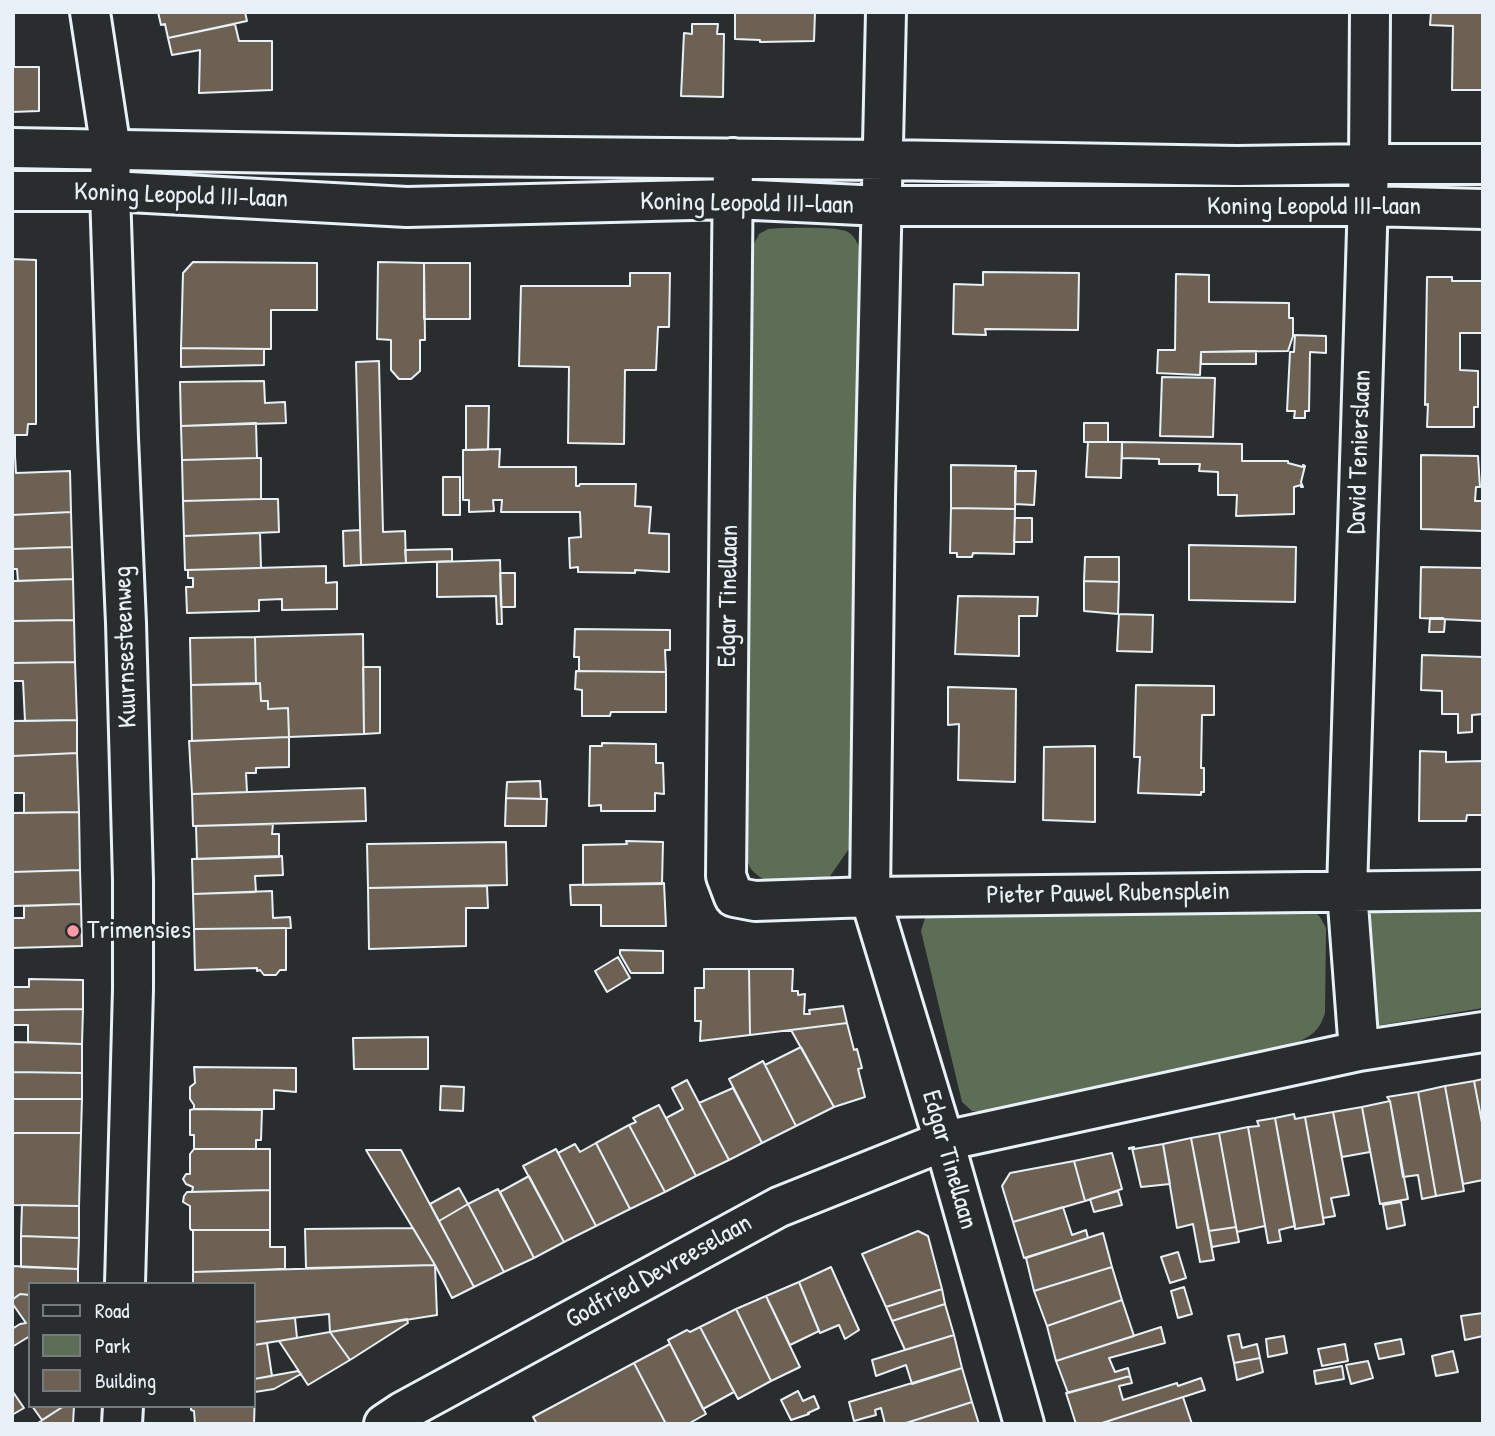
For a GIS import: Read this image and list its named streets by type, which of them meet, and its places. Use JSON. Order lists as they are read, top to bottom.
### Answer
{
  "streets": {
    "street": [
      "Koning Leopold III-laan",
      "David Tenierslaan",
      "Edgar Tinellaan",
      "Kuurnsesteenweg",
      "Pieter Pauwel Rubensplein",
      "Godfried Devreeselaan"
    ]
  },
  "crossings": [
    ["Koning Leopold III-laan", "David Tenierslaan"],
    ["Koning Leopold III-laan", "Edgar Tinellaan"],
    ["Koning Leopold III-laan", "Kuurnsesteenweg"],
    ["David Tenierslaan", "Pieter Pauwel Rubensplein"],
    ["Edgar Tinellaan", "Pieter Pauwel Rubensplein"],
    ["Edgar Tinellaan", "Godfried Devreeselaan"]
  ],
  "places": ["Trimensies"],
  "legend": ["Road", "Park", "Building"]
}
